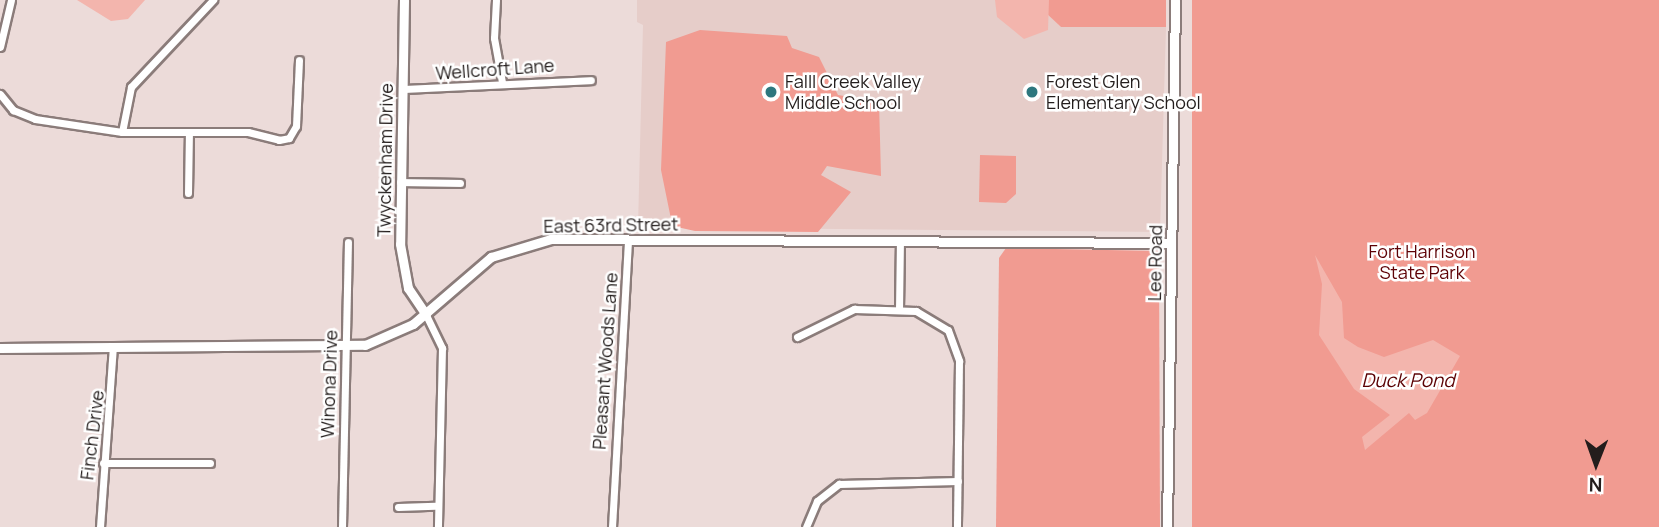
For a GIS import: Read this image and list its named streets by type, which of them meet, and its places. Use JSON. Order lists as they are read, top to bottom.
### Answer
{
  "streets": {
    "street": [
      "Wellcroft Lane",
      "Twyckenham Drive",
      "East 63rd Street",
      "Lee Road",
      "Pleasant Woods Lane",
      "Winona Drive",
      "Finch Drive"
    ]
  },
  "crossings": [
    ["Wellcroft Lane", "Twyckenham Drive"],
    ["Twyckenham Drive", "East 63rd Street"],
    ["East 63rd Street", "Lee Road"],
    ["East 63rd Street", "Pleasant Woods Lane"],
    ["East 63rd Street", "Winona Drive"],
    ["East 63rd Street", "Finch Drive"]
  ],
  "water": ["Duck Pond"],
  "parks": ["Fort Harrison State Park"],
  "places": ["Falll Creek Valley Middle School", "Forest Glen Elementary School"],
  "north": "bottom"
}
